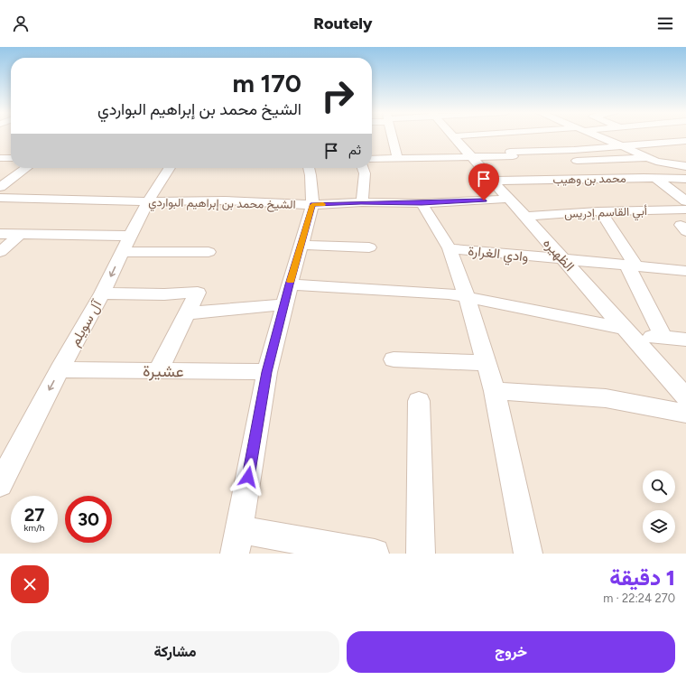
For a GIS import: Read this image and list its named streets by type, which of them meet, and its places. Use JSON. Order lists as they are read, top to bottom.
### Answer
{
  "streets": {
    "street": [
      "محمد بن وهيب",
      "الشيخ محمد بن إبراهيم البواردي",
      "أبي القاسم إدريس",
      "وادي الغرارة",
      "الظهيره",
      "آل سويلم",
      "عشيرة"
    ]
  },
  "crossings": [
    ["محمد بن وهيب", "الظهيره"],
    ["الشيخ محمد بن إبراهيم البواردي", "وادي الغرارة"],
    ["الشيخ محمد بن إبراهيم البواردي", "الظهيره"],
    ["الشيخ محمد بن إبراهيم البواردي", "آل سويلم"],
    ["أبي القاسم إدريس", "الظهيره"],
    ["وادي الغرارة", "الظهيره"],
    ["آل سويلم", "عشيرة"]
  ],
  "one_way": ["آل سويلم"],
  "page": {
    "header": "Routely",
    "turn": ["170 m", "الشيخ محمد بن إبراهيم البواردي"],
    "then": "ثم",
    "speed": "27 km/h",
    "limit": "30",
    "heading": ["1 دقيقة", "270 m · 22:24"],
    "buttons": ["خروج", "مشاركة"]
  }
}
